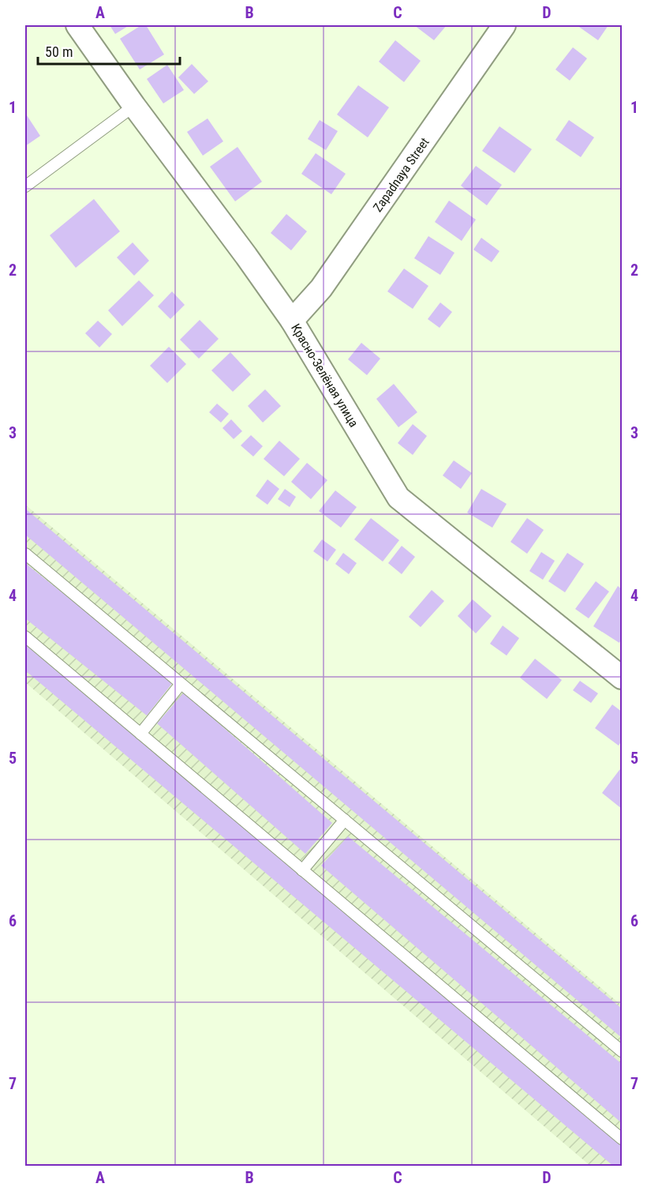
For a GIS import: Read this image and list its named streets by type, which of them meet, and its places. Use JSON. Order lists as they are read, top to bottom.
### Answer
{
  "streets": {
    "street": ["Zapadnaya Street", "Красно-Зелёная улица"]
  },
  "crossings": [
    ["Zapadnaya Street", "Красно-Зелёная улица"]
  ],
  "scale_bar": "50 m",
  "grid": {
    "columns": [
      "A",
      "B",
      "C",
      "D"
    ],
    "rows": [
      "1",
      "2",
      "3",
      "4",
      "5",
      "6",
      "7"
    ]
  }
}
